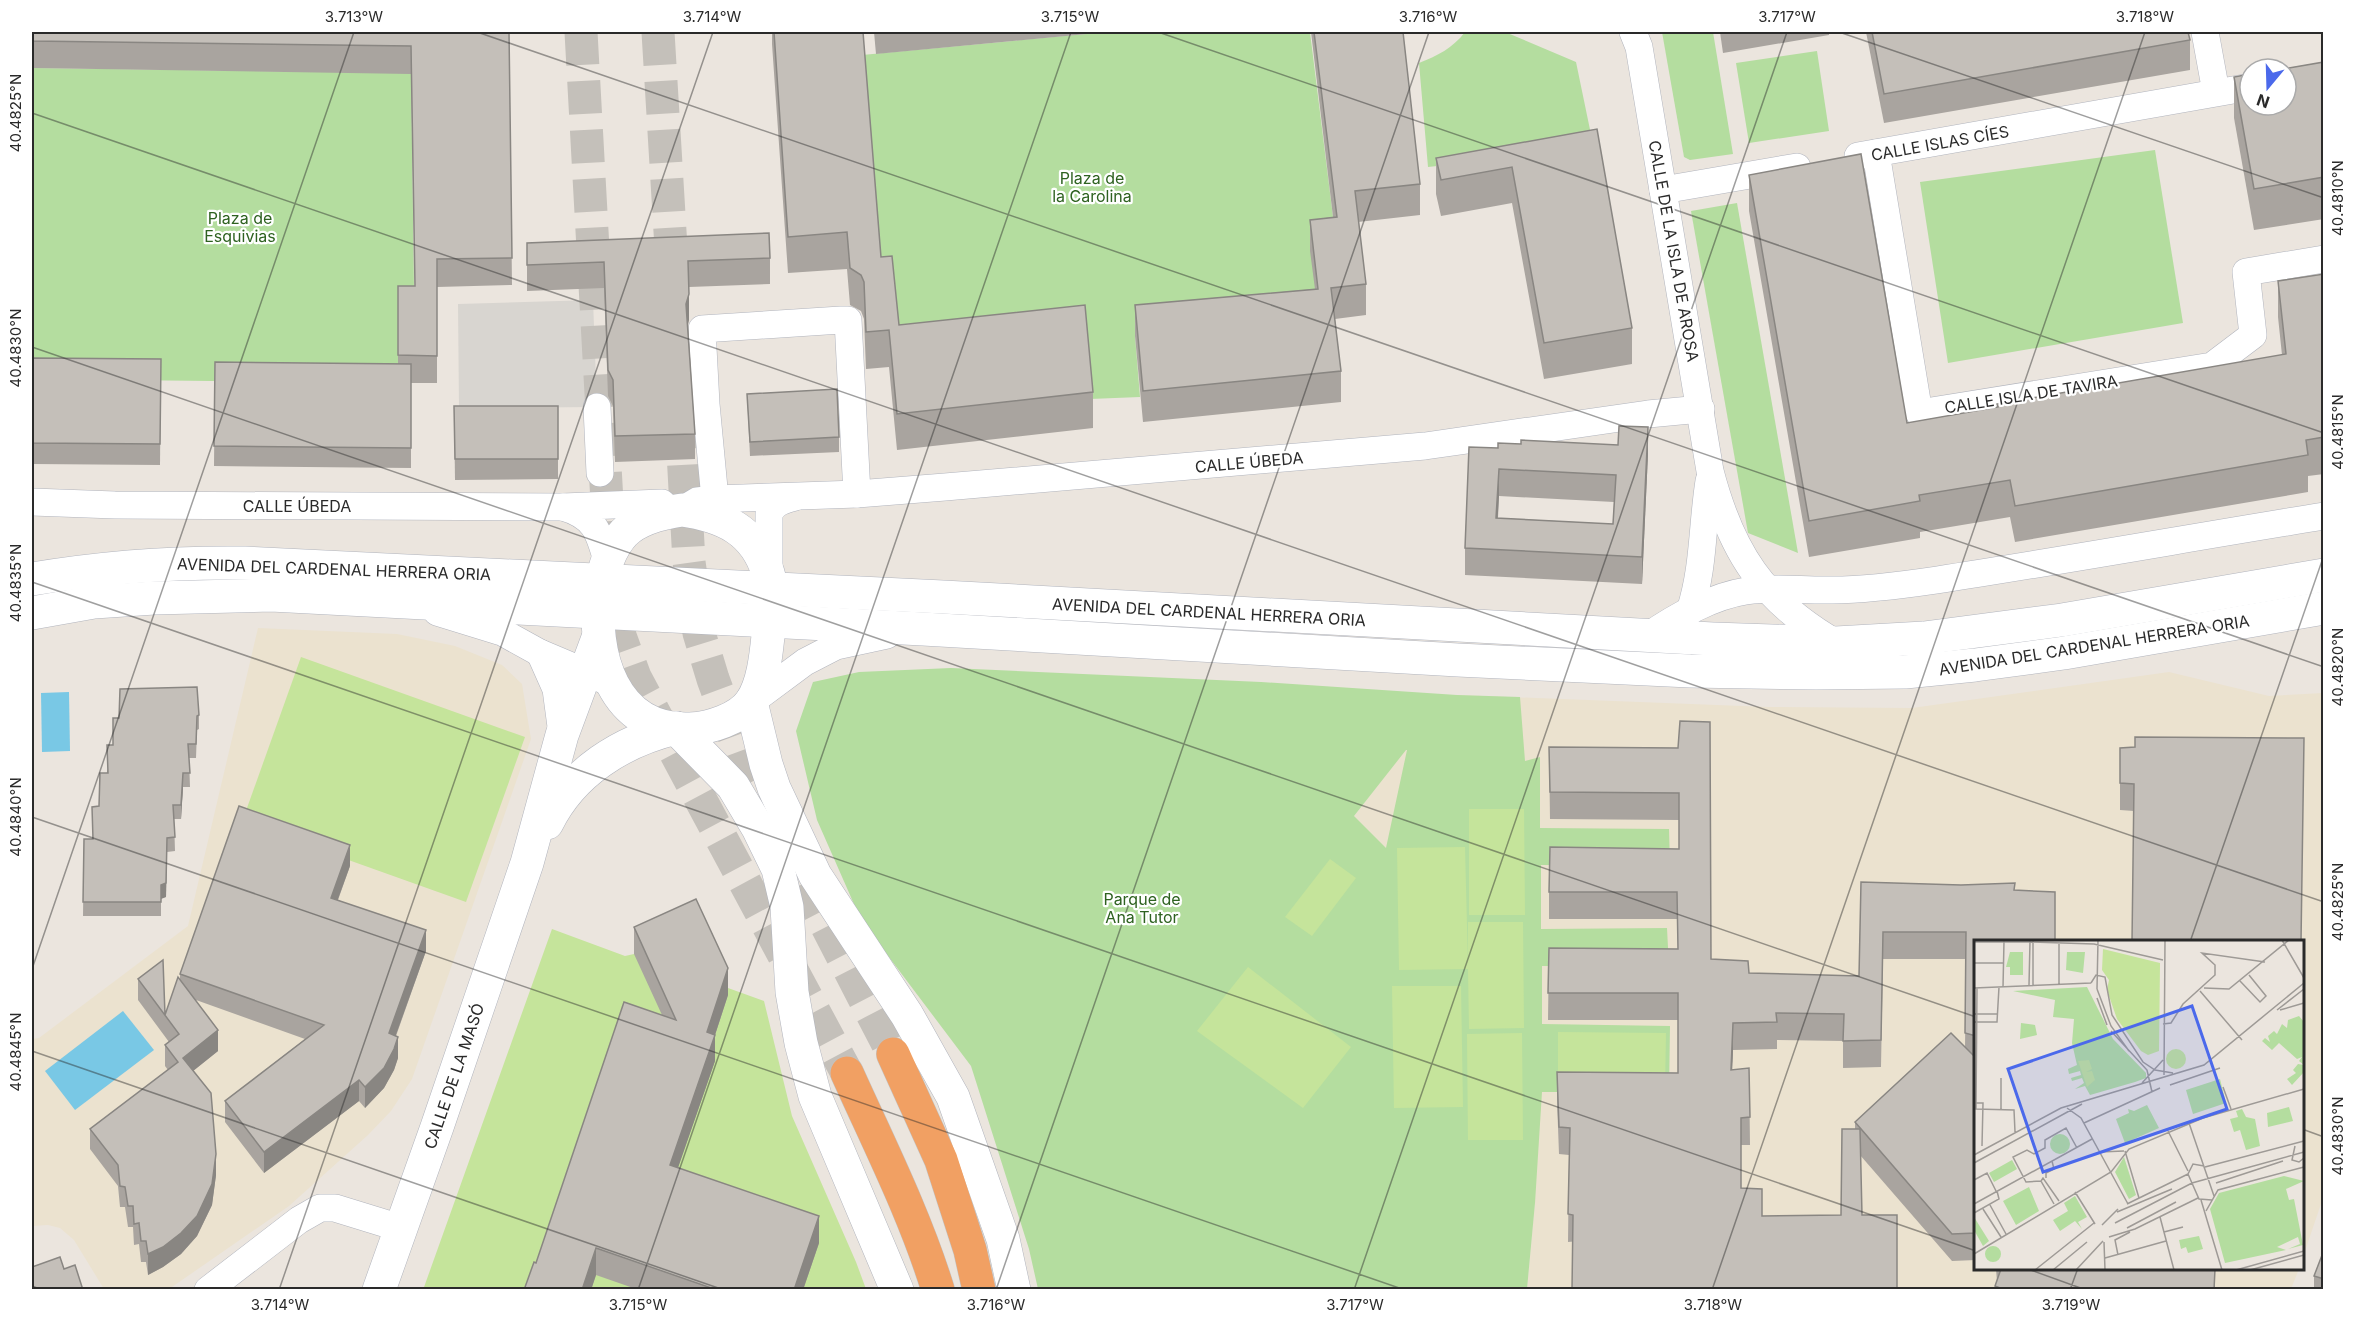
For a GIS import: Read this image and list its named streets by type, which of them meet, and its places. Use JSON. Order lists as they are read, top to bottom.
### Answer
{
  "streets": {
    "main road": ["AVENIDA DEL CARDENAL HERRERA ORIA", "CALLE DE LA MASÓ"],
    "street": [
      "CALLE ISLAS CÍES",
      "CALLE DE LA ISLA DE AROSA",
      "CALLE ISLA DE TAVIRA",
      "CALLE ÚBEDA"
    ]
  },
  "crossings": [
    ["CALLE ISLAS CÍES", "CALLE DE LA ISLA DE AROSA"],
    ["CALLE ISLAS CÍES", "CALLE ISLA DE TAVIRA"],
    ["CALLE DE LA ISLA DE AROSA", "CALLE ÚBEDA"],
    ["CALLE DE LA ISLA DE AROSA", "AVENIDA DEL CARDENAL HERRERA ORIA"],
    ["CALLE ÚBEDA", "AVENIDA DEL CARDENAL HERRERA ORIA"],
    ["CALLE ÚBEDA", "CALLE DE LA MASÓ"],
    ["AVENIDA DEL CARDENAL HERRERA ORIA", "CALLE DE LA MASÓ"]
  ],
  "parks": ["Plaza de la Carolina", "Plaza de Esquivias", "Parque de Ana Tutor"],
  "north": "bottom",
  "coordinates": [
    "3.713°W",
    "3.714°W",
    "3.715°W",
    "3.716°W",
    "3.717°W",
    "3.718°W",
    "40.4825°N",
    "40.4810°N",
    "40.4830°N",
    "40.4815°N",
    "40.4835°N",
    "40.4820°N",
    "40.4840°N",
    "40.4845°N",
    "3.719°W"
  ]
}
